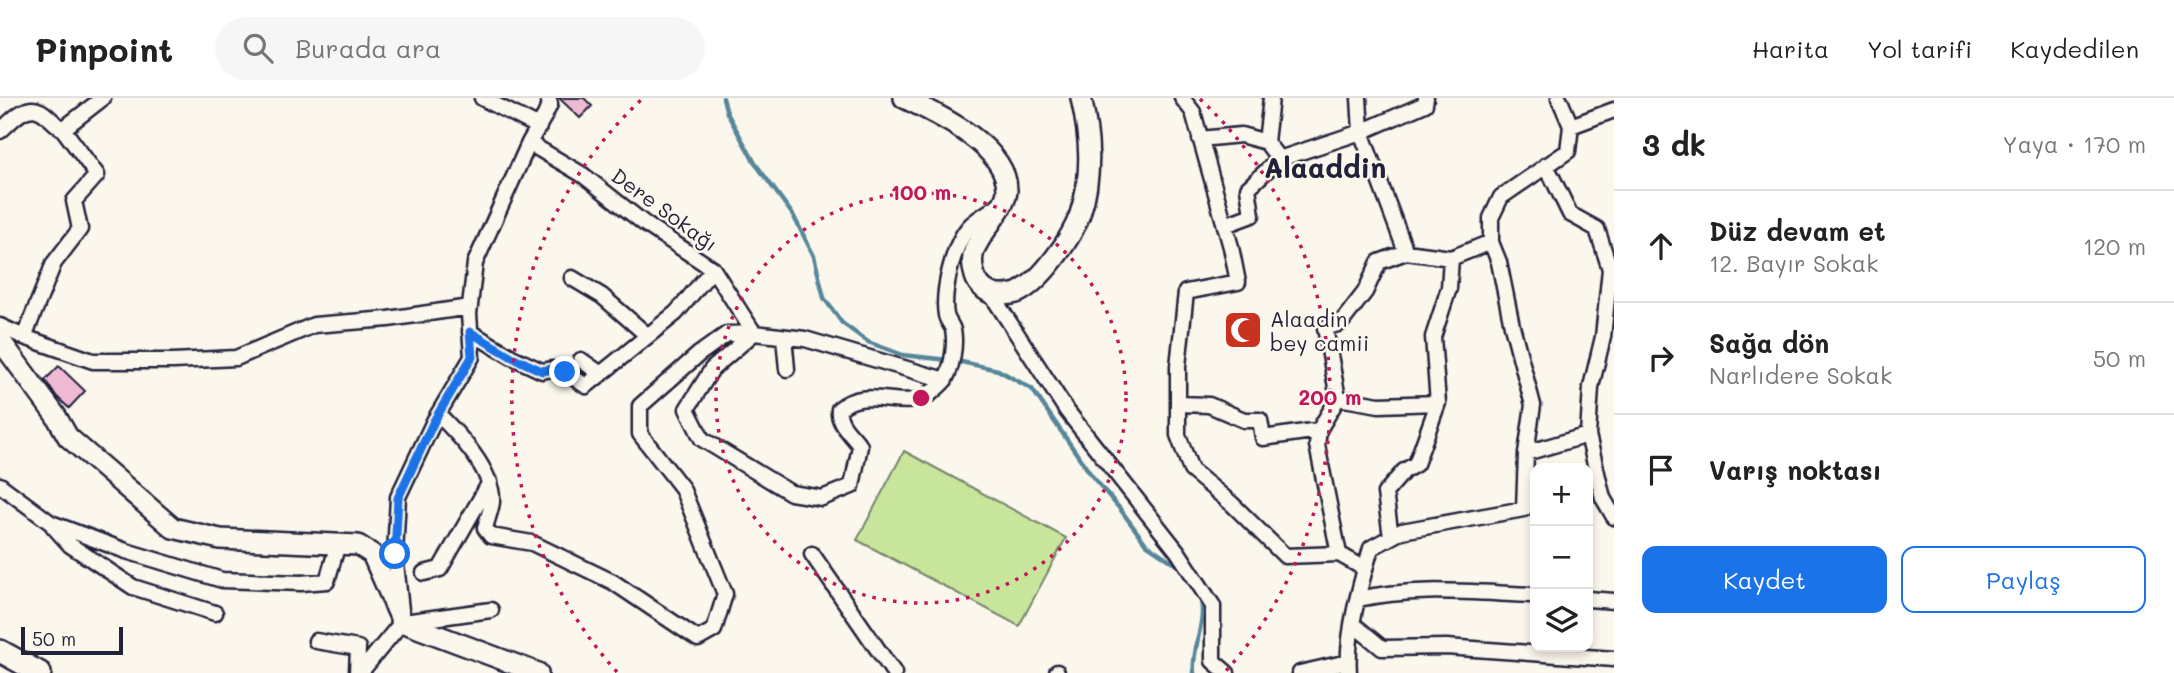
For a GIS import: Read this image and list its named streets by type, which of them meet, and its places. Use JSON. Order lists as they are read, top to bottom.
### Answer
{
  "streets": {
    "street": ["Dere Sokağı"]
  },
  "districts": ["Alaaddin"],
  "places": {
    "mosque": ["Alaadin bey camii"]
  },
  "scale_bar": "50 m",
  "page": {
    "header": "Pinpoint",
    "search": "Burada ara",
    "nav": ["Harita", "Yol tarifi", "Kaydedilen"],
    "heading": ["3 dk", "Yaya · 170 m"],
    "list": [
      ["Düz devam et", "12. Bayır Sokak", "120 m"],
      ["Sağa dön", "Narlıdere Sokak", "50 m"],
      "Varış noktası"
    ],
    "map_buttons": ["+", "−"],
    "buttons": ["Kaydet", "Paylaş"],
    "scale": "50 m"
  },
  "rings": ["100 m", "200 m"]
}
